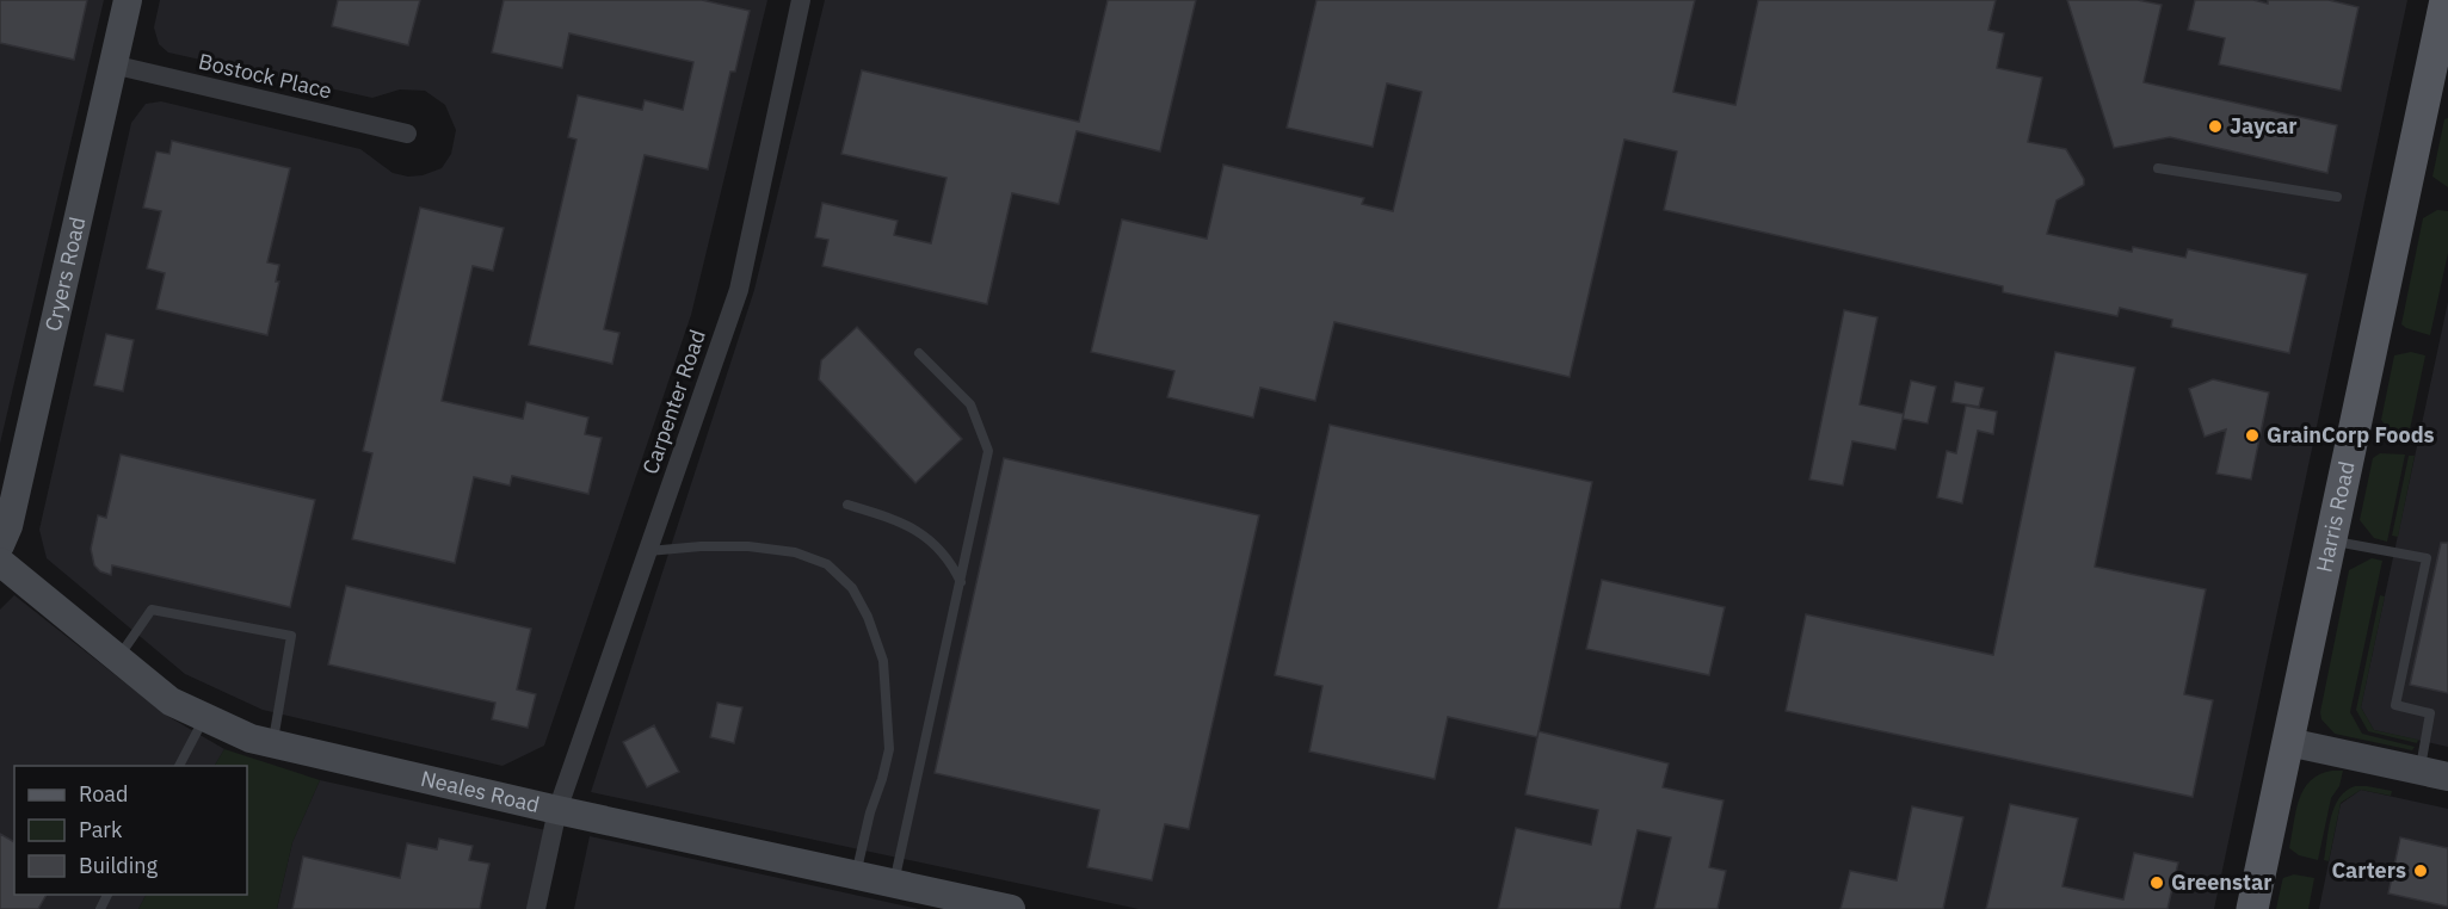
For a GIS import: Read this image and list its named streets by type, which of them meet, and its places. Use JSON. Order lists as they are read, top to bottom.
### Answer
{
  "streets": {
    "main road": ["Harris Road"],
    "street": [
      "Bostock Place",
      "Cryers Road",
      "Carpenter Road",
      "Neales Road"
    ]
  },
  "crossings": [
    ["Bostock Place", "Cryers Road"],
    ["Carpenter Road", "Neales Road"]
  ],
  "places": [
    "Jaycar",
    "GrainCorp Foods",
    "Carters",
    "Greenstar"
  ],
  "legend": ["Road", "Park", "Building"]
}
